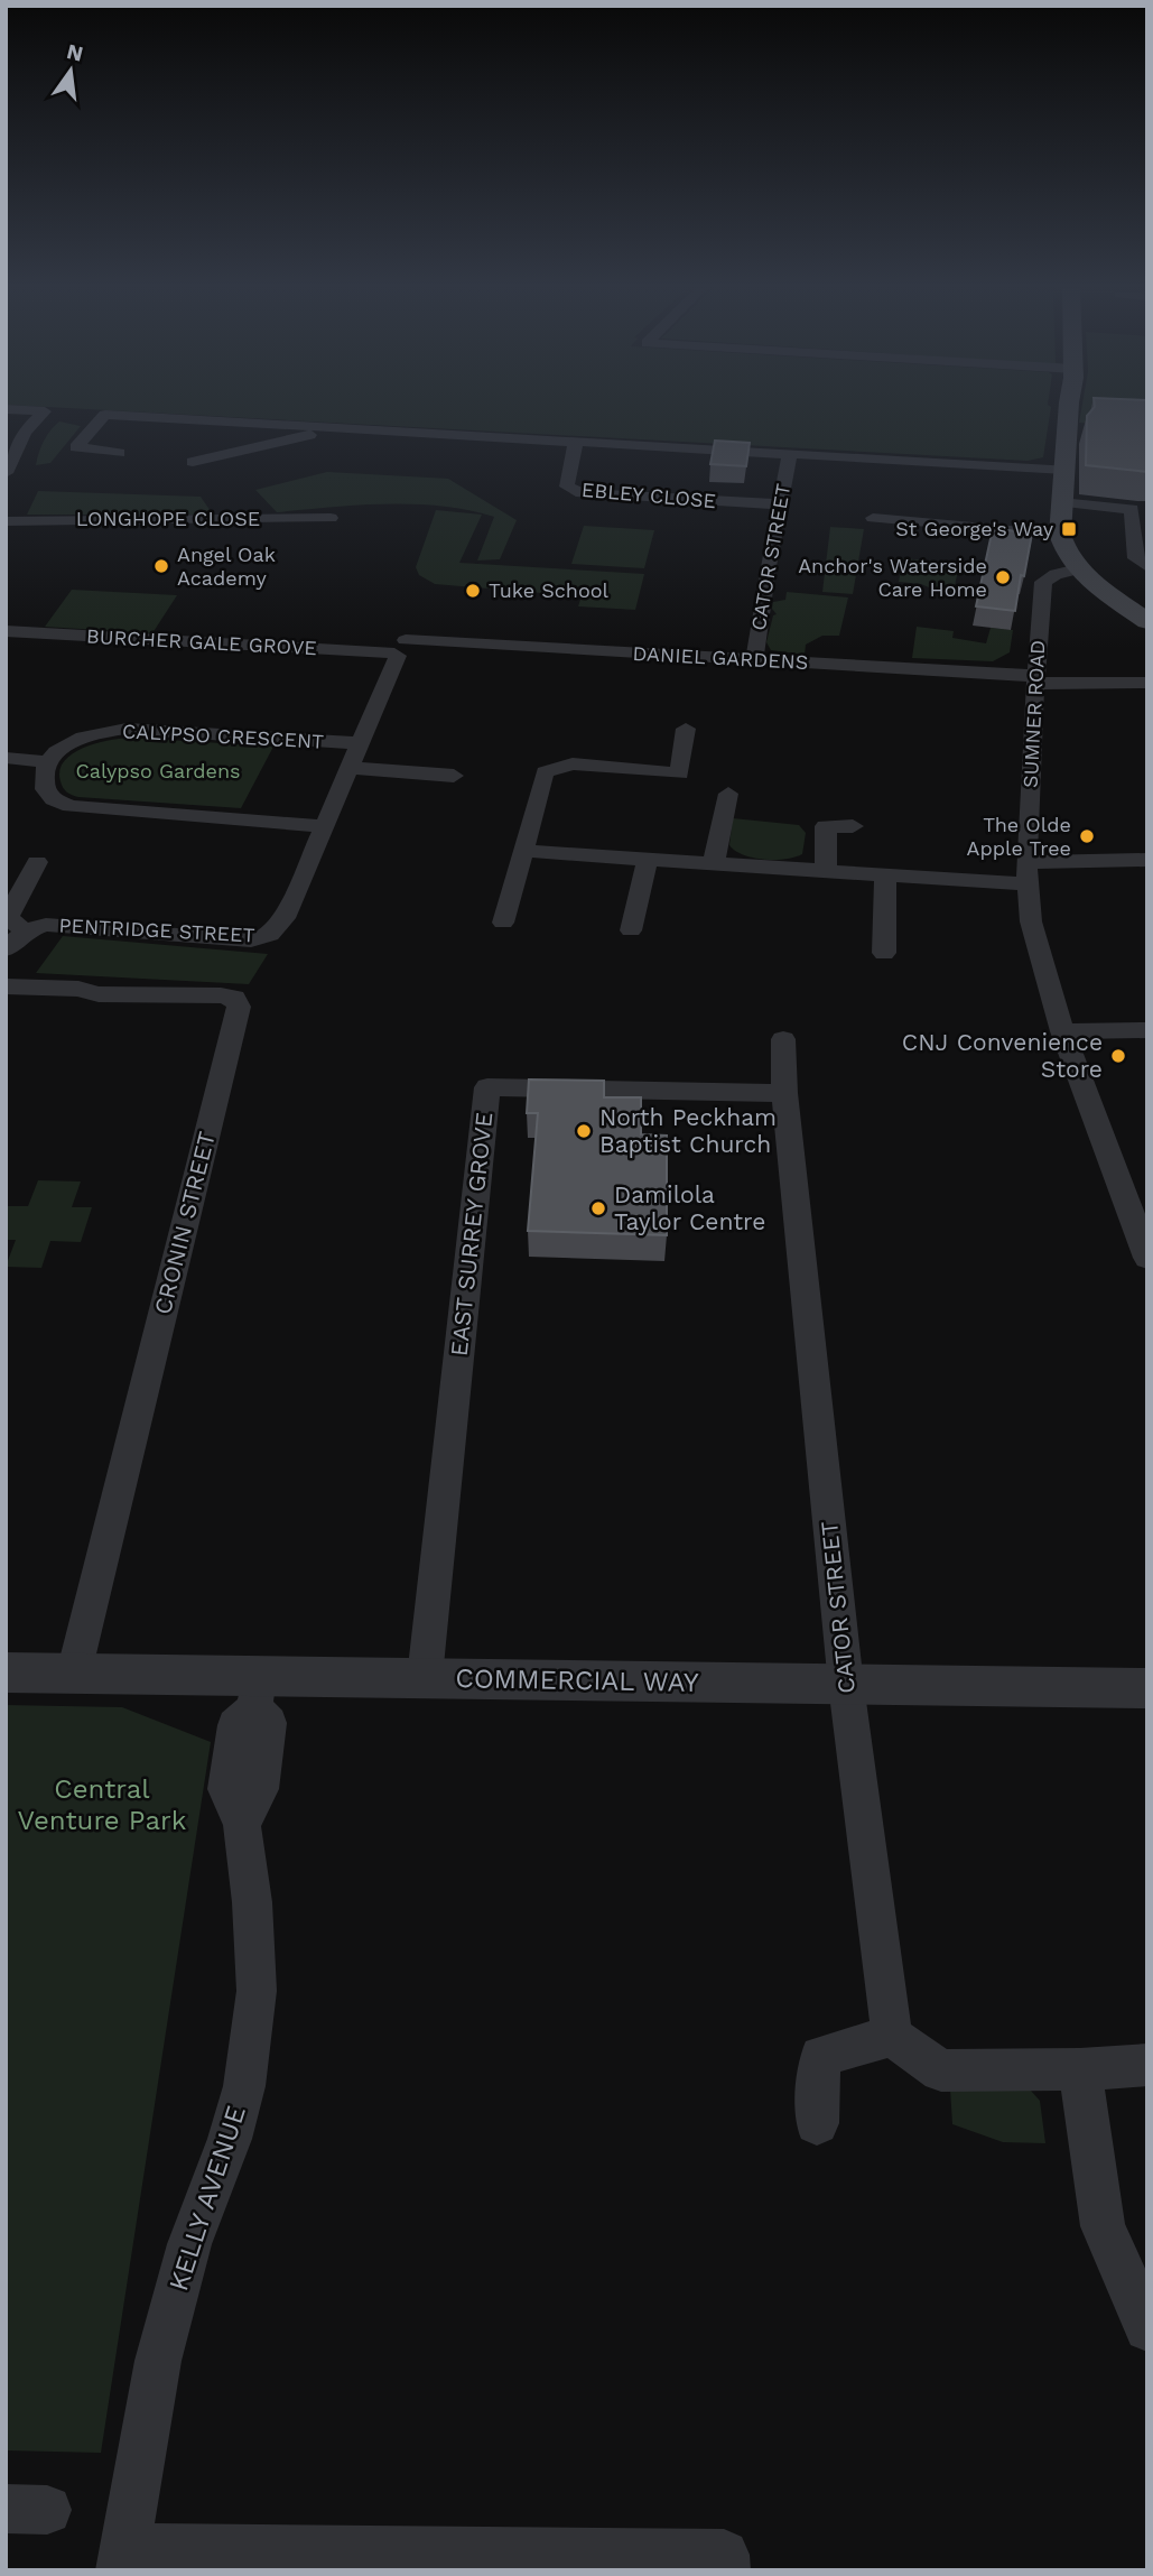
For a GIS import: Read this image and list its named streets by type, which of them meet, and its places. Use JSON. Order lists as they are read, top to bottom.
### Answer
{
  "streets": {
    "street": [
      "EBLEY CLOSE",
      "LONGHOPE CLOSE",
      "CATOR STREET",
      "BURCHER GALE GROVE",
      "DANIEL GARDENS",
      "SUMNER ROAD",
      "CALYPSO CRESCENT",
      "PENTRIDGE STREET",
      "CRONIN STREET",
      "EAST SURREY GROVE",
      "COMMERCIAL WAY",
      "KELLY AVENUE"
    ]
  },
  "crossings": [
    ["EBLEY CLOSE", "CATOR STREET"],
    ["CATOR STREET", "DANIEL GARDENS"],
    ["CATOR STREET", "EAST SURREY GROVE"],
    ["CATOR STREET", "COMMERCIAL WAY"],
    ["BURCHER GALE GROVE", "DANIEL GARDENS"],
    ["DANIEL GARDENS", "SUMNER ROAD"],
    ["CRONIN STREET", "COMMERCIAL WAY"],
    ["EAST SURREY GROVE", "COMMERCIAL WAY"],
    ["COMMERCIAL WAY", "KELLY AVENUE"]
  ],
  "parks": ["Calypso Gardens", "Central Venture Park"],
  "places": {
    "transit": ["St George's Way"],
    "other": [
      "Angel Oak Academy",
      "Anchor's Waterside Care Home",
      "Tuke School",
      "The Olde Apple Tree",
      "CNJ Convenience Store",
      "North Peckham Baptist Church",
      "Damilola Taylor Centre"
    ]
  },
  "north": "top"
}
